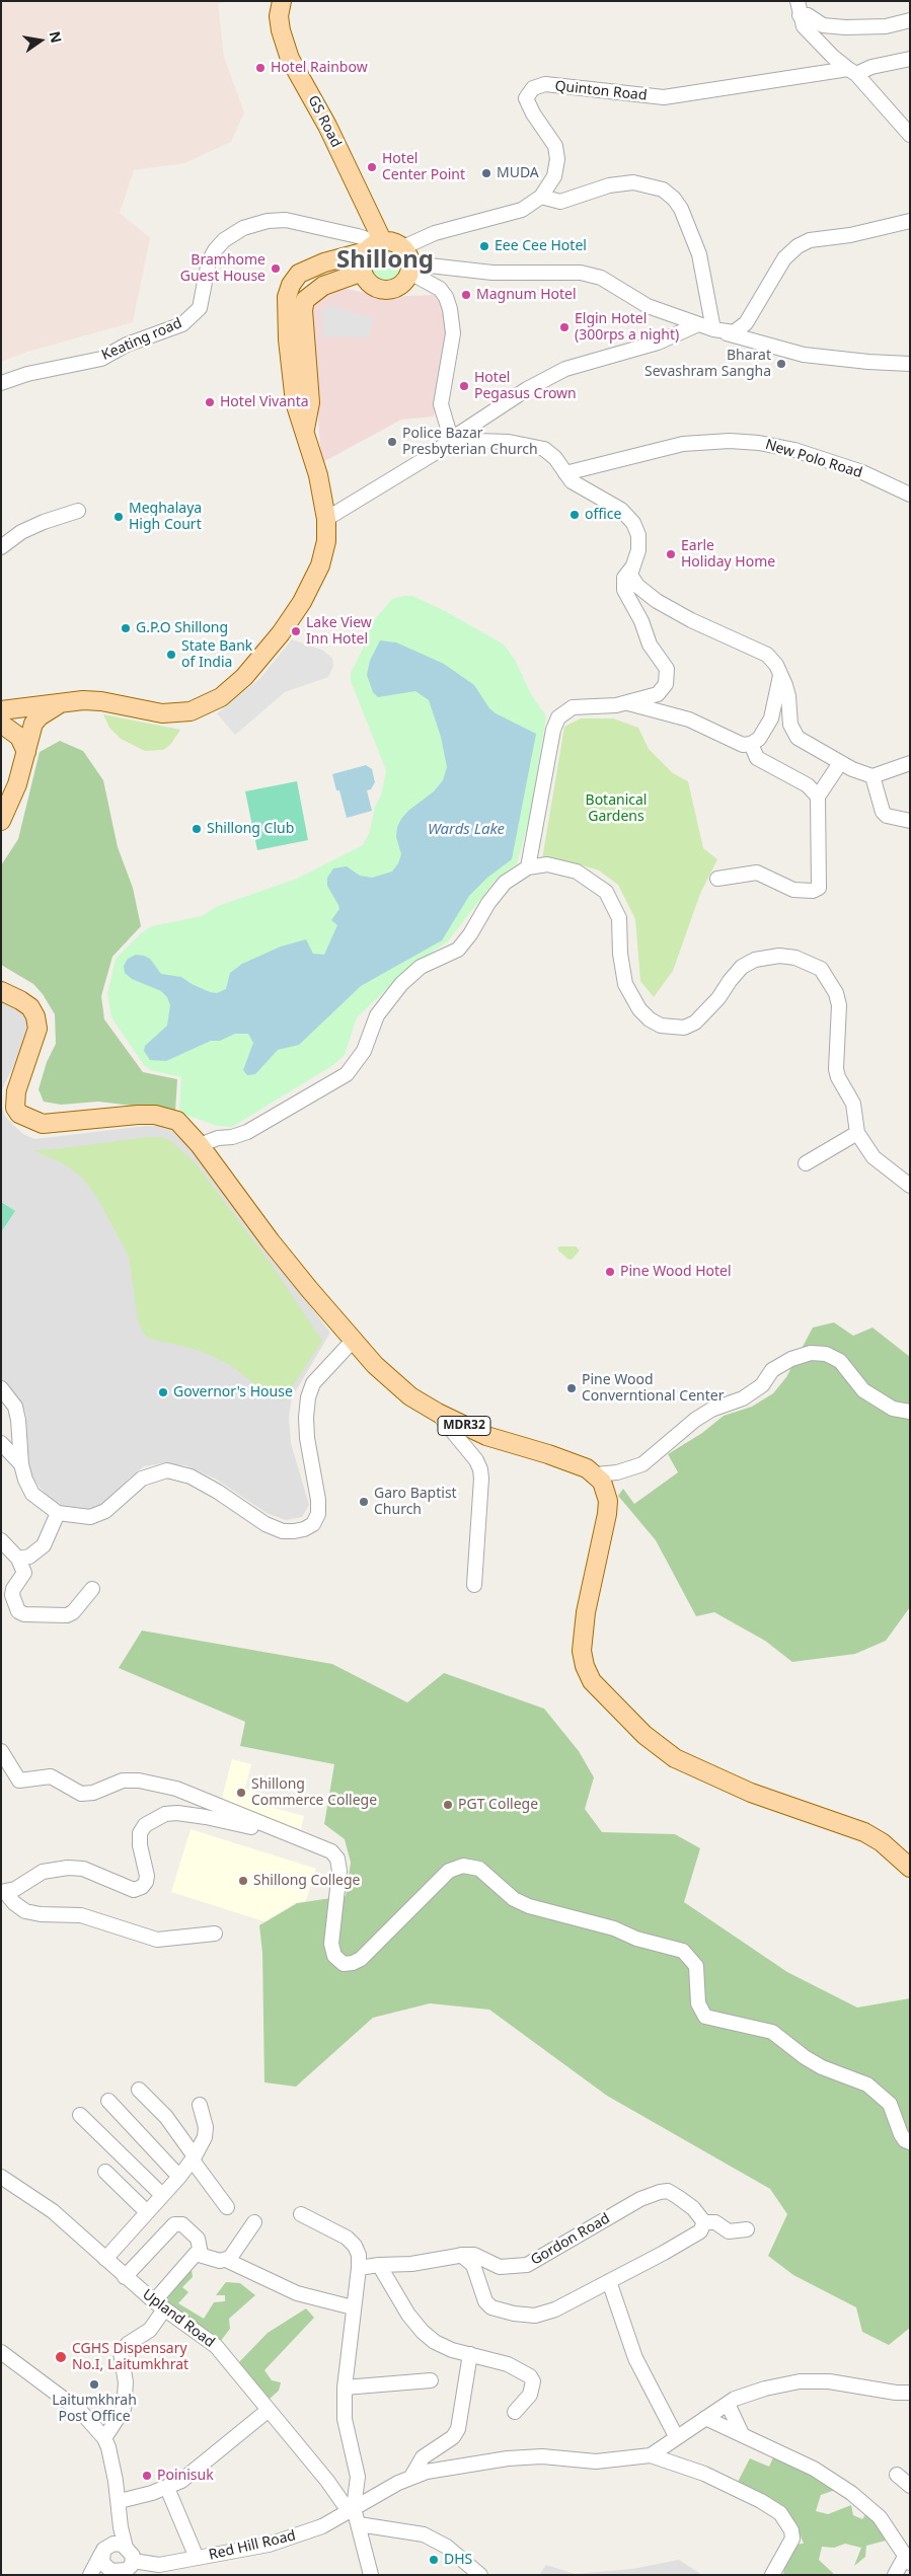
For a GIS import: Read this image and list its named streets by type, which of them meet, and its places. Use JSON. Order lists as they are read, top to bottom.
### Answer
{
  "streets": {
    "main road": ["GS Road", "MDR32"],
    "street": [
      "Quinton Road",
      "Keating road",
      "New Polo Road",
      "Gordon Road",
      "Upland Road",
      "Red Hill Road"
    ]
  },
  "crossings": [
    ["Quinton Road", "GS Road"],
    ["Quinton Road", "Keating road"],
    ["GS Road", "Keating road"],
    ["Upland Road", "Red Hill Road"]
  ],
  "districts": ["Shillong"],
  "water": ["Wards Lake"],
  "parks": ["Botanical Gardens"],
  "places": [
    "Hotel Rainbow",
    "Hotel Center Point",
    "MUDA",
    "Eee Cee Hotel",
    "Bramhome Guest House",
    "Magnum Hotel",
    "Elgin Hotel (300rps a night)",
    "Bharat Sevashram Sangha",
    "Hotel Pegasus Crown",
    "Hotel Vivanta",
    "Police Bazar Presbyterian Church",
    "office",
    "Meghalaya High Court",
    "Earle Holiday Home",
    "G.P.O Shillong",
    "Lake View Inn Hotel",
    "State Bank of India",
    "Shillong Club",
    "Pine Wood Hotel",
    "Pine Wood Converntional Center",
    "Governor's House",
    "Garo Baptist Church",
    "Shillong Commerce College",
    "PGT College",
    "Shillong College",
    "CGHS Dispensary No.I, Laitumkhrat",
    "Laitumkhrah Post Office",
    "Poinisuk",
    "DHS"
  ],
  "north": "right"
}
